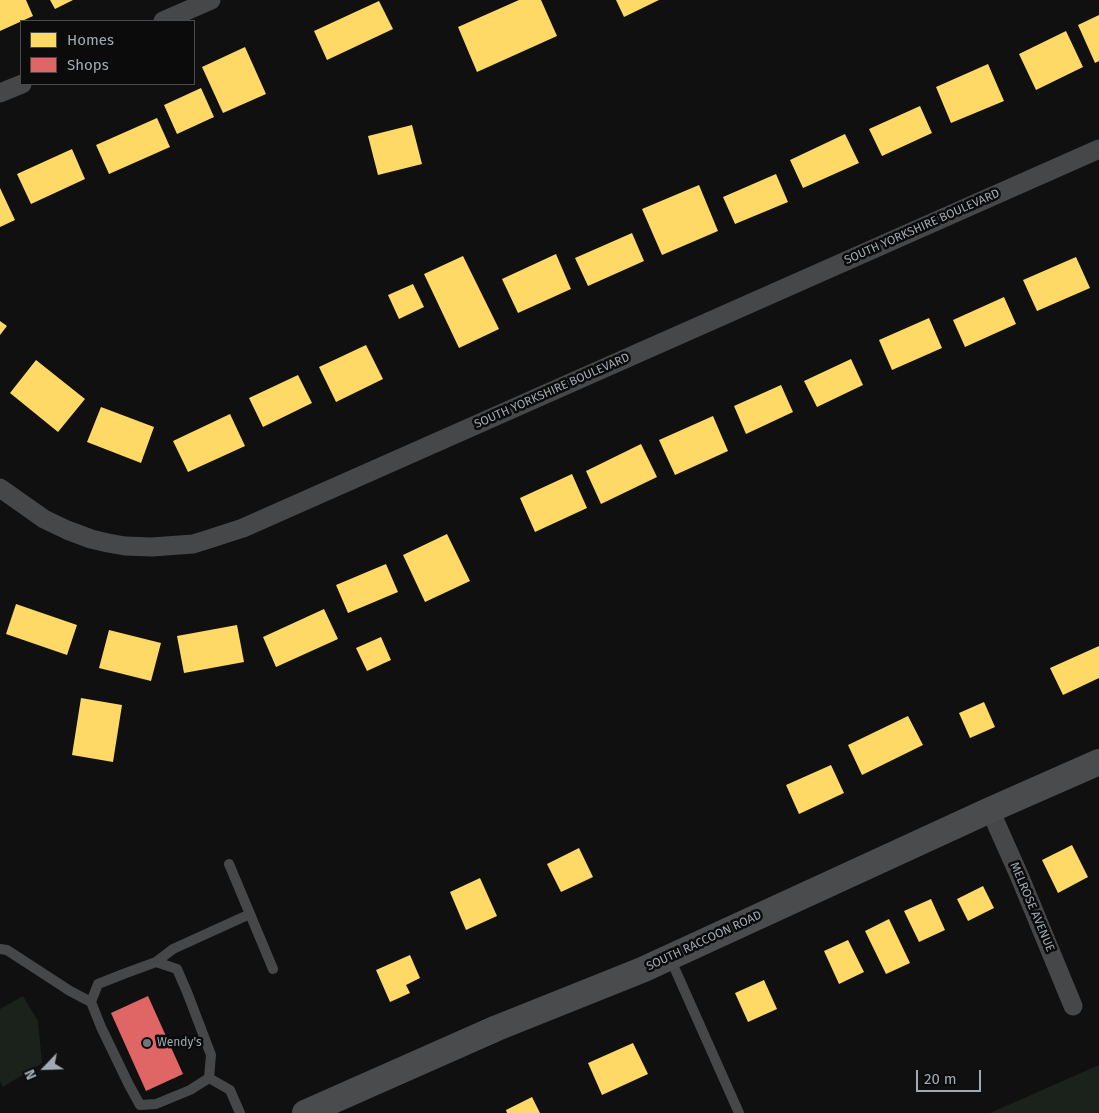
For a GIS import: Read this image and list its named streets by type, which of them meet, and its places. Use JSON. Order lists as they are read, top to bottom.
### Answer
{
  "streets": {
    "street": ["SOUTH YORKSHIRE BOULEVARD", "MELROSE AVENUE", "SOUTH RACCOON ROAD"]
  },
  "crossings": [
    ["MELROSE AVENUE", "SOUTH RACCOON ROAD"]
  ],
  "places": ["Wendy's"],
  "legend": ["Homes", "Shops"],
  "scale_bar": "20 m",
  "north": "bottom left"
}
